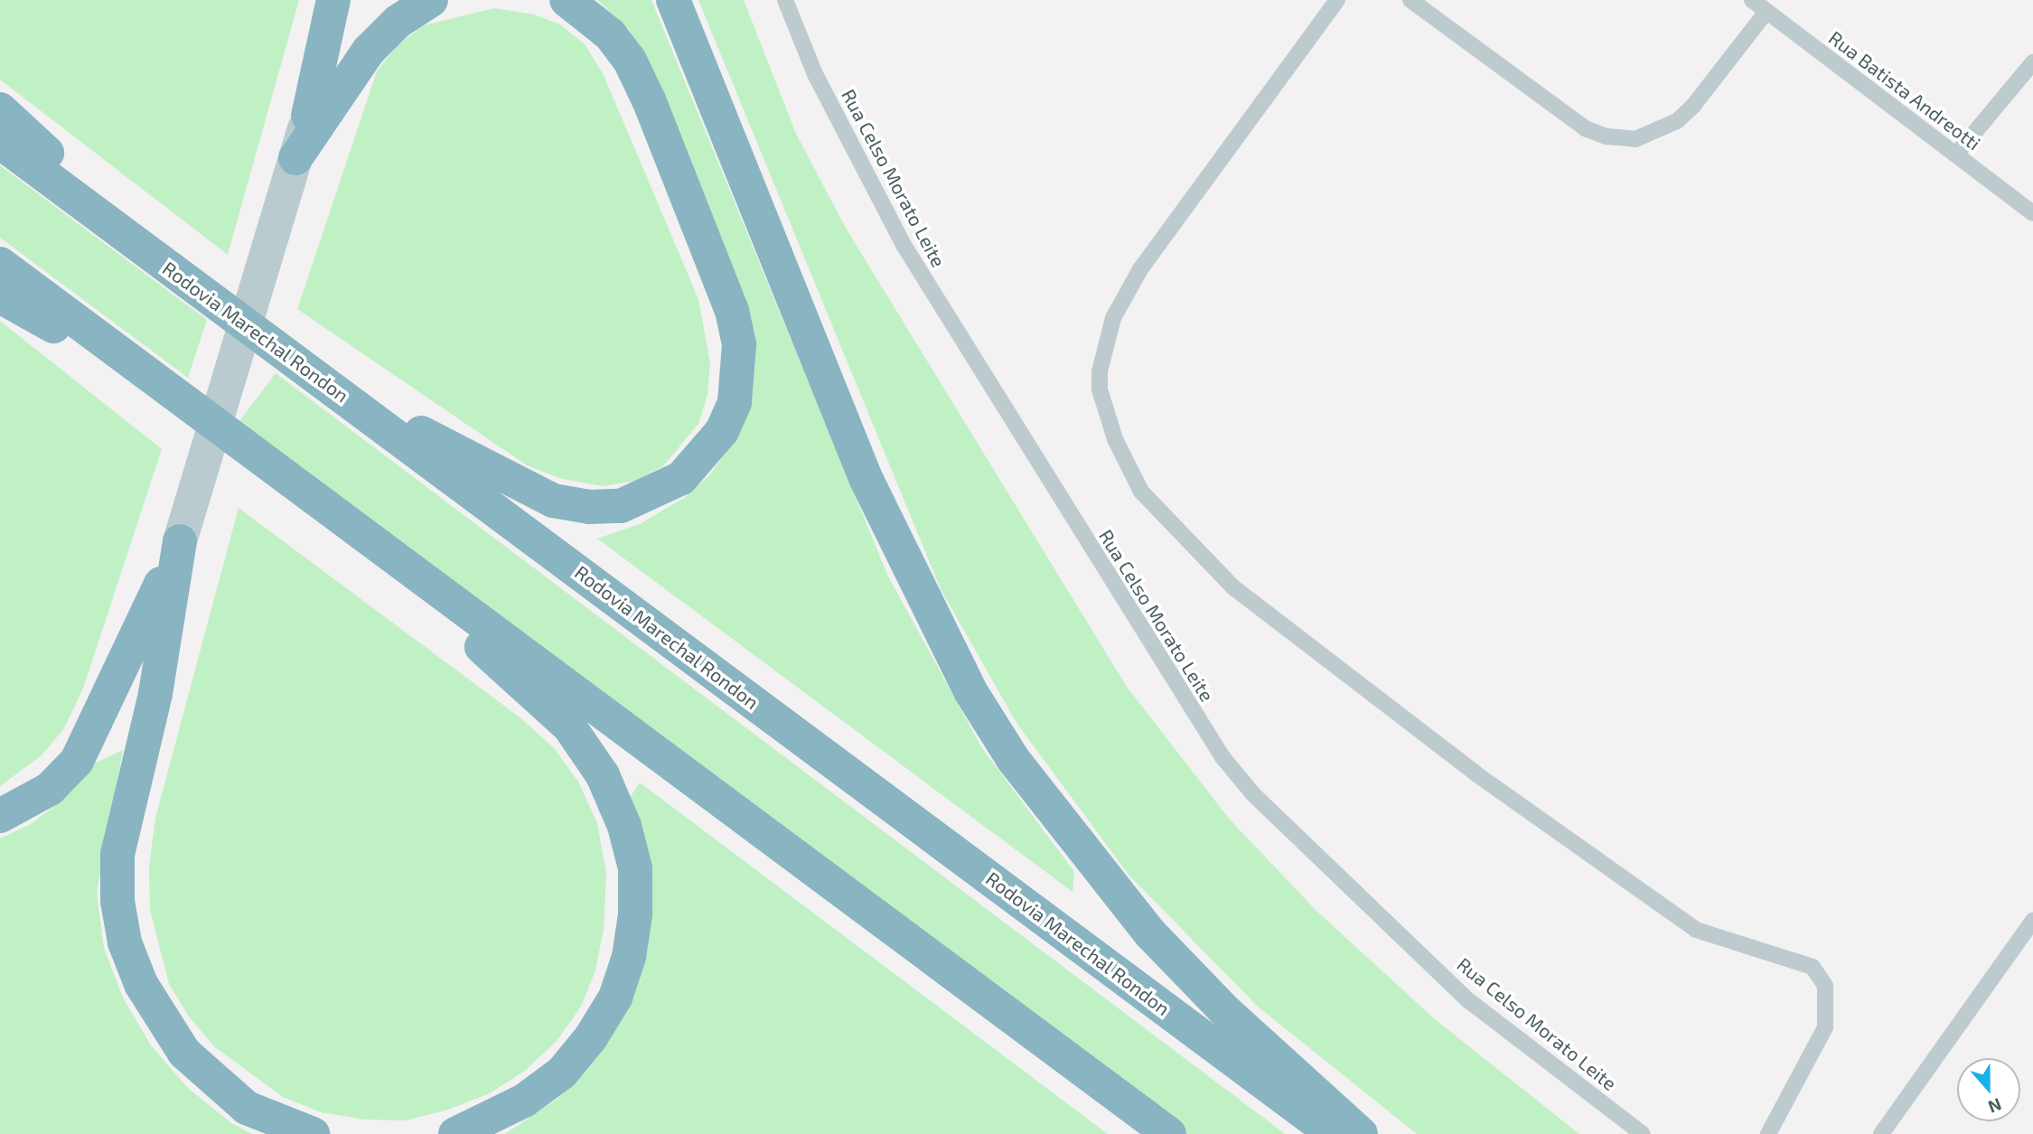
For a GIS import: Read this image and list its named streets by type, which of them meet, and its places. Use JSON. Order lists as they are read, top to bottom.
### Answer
{
  "streets": {
    "highway": ["Rodovia Marechal Rondon"],
    "lane": ["Rua Batista Andreotti", "Rua Celso Morato Leite"]
  },
  "north": "bottom"
}
